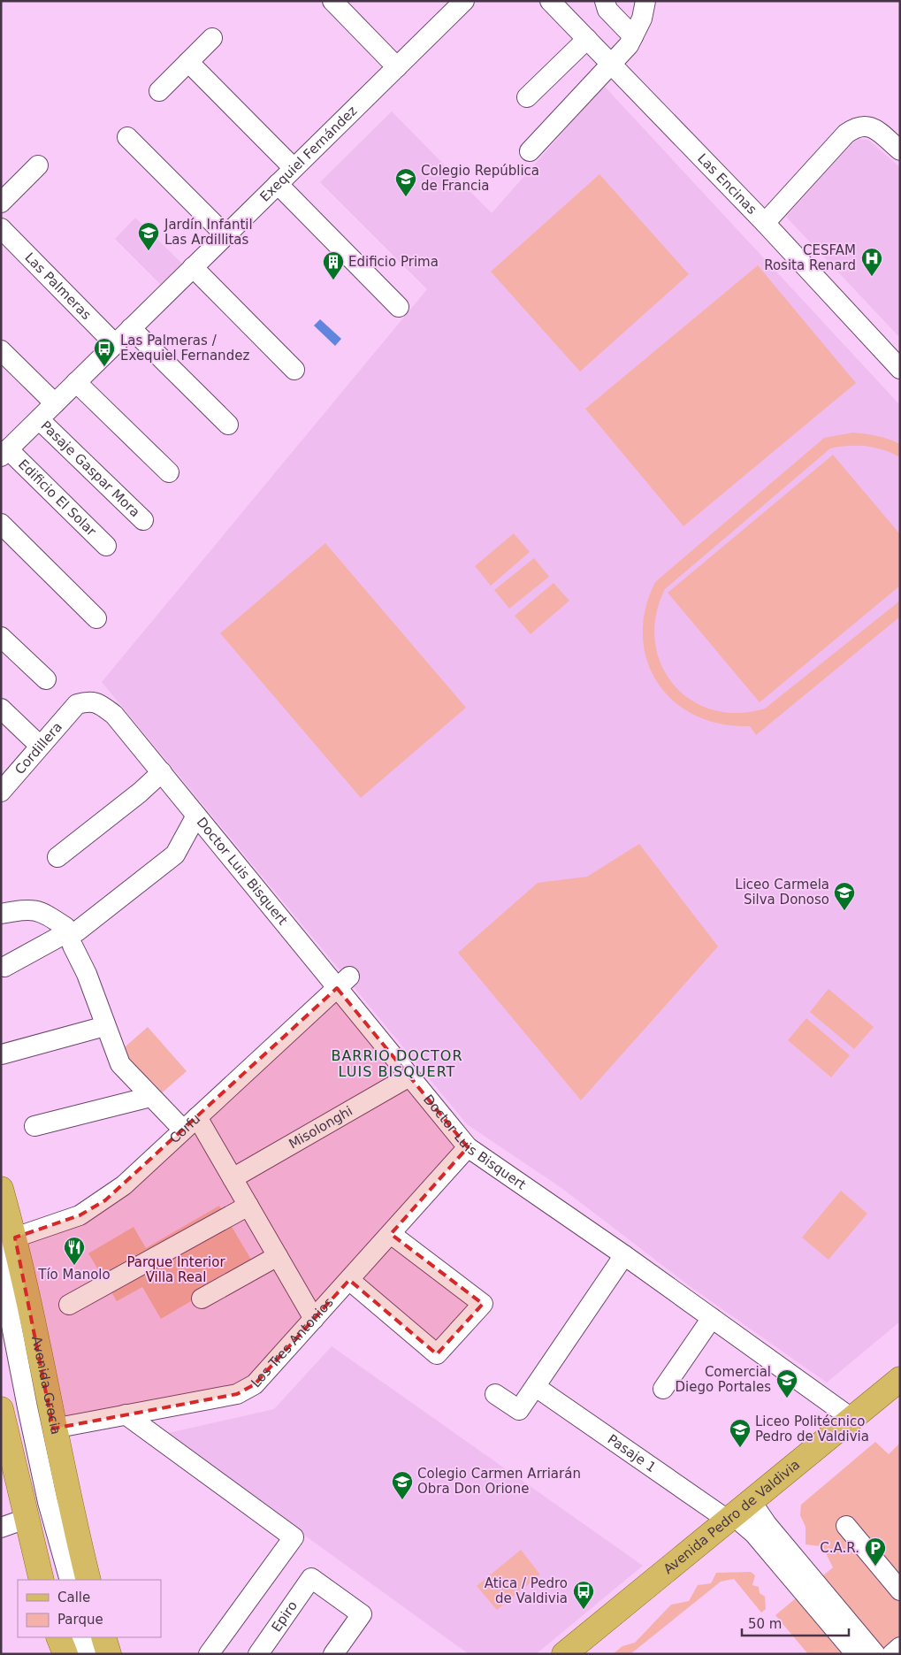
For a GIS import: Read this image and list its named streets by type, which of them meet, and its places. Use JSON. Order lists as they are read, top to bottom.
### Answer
{
  "streets": {
    "main road": ["Avenida Grecia", "Avenida Pedro de Valdivia"],
    "street": [
      "Exequiel Fernández",
      "Las Encinas",
      "Las Palmeras",
      "Pasaje Gaspar Mora",
      "Edificio El Solar",
      "Cordillera",
      "Doctor Luis Bisquert",
      "Misolonghi",
      "Corfu",
      "Los Tres Antonios",
      "Pasaje 1",
      "Epiro"
    ]
  },
  "crossings": [
    ["Exequiel Fernández", "Las Palmeras"],
    ["Exequiel Fernández", "Pasaje Gaspar Mora"],
    ["Exequiel Fernández", "Edificio El Solar"],
    ["Cordillera", "Doctor Luis Bisquert"],
    ["Doctor Luis Bisquert", "Misolonghi"],
    ["Doctor Luis Bisquert", "Corfu"],
    ["Doctor Luis Bisquert", "Los Tres Antonios"],
    ["Doctor Luis Bisquert", "Avenida Pedro de Valdivia"],
    ["Corfu", "Avenida Grecia"],
    ["Los Tres Antonios", "Avenida Grecia"],
    ["Pasaje 1", "Avenida Pedro de Valdivia"]
  ],
  "districts": ["BARRIO DOCTOR LUIS BISQUERT"],
  "parks": ["Parque Interior Villa Real"],
  "places": {
    "school or university": [
      "Colegio República de Francia",
      "Jardín Infantil Las Ardillitas",
      "Liceo Carmela Silva Donoso",
      "Comercial Diego Portales",
      "Liceo Politécnico Pedro de Valdivia",
      "Colegio Carmen Arriarán Obra Don Orione"
    ],
    "hospital": ["CESFAM Rosita Renard"],
    "building": ["Edificio Prima"],
    "bus stop": ["Las Palmeras / Exequiel Fernandez", "Atica / Pedro de Valdivia"],
    "restaurant": ["Tío Manolo"],
    "parking": ["C.A.R."]
  },
  "legend": ["Calle", "Parque"],
  "scale_bar": "50 m"
}
